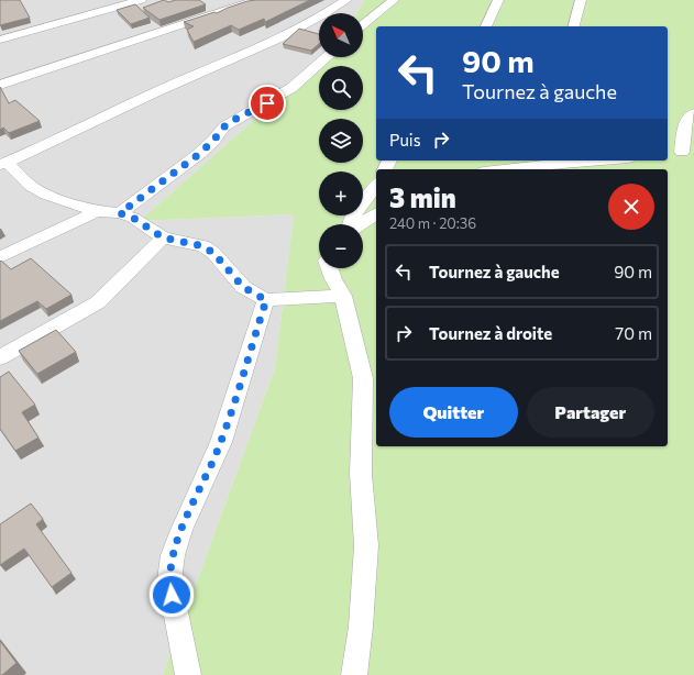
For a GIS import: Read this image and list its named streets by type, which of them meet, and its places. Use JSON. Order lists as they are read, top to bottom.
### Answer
{
  "north": "top left",
  "page": {
    "map_buttons": ["+", "−"],
    "turn": ["90 m", "Tournez à gauche"],
    "then": "Puis",
    "heading": ["3 min", "240 m · 20:36"],
    "list": [
      {
        "name": "Tournez à gauche",
        "value": "90 m"
      },
      {
        "name": "Tournez à droite",
        "value": "70 m"
      }
    ],
    "buttons": ["Quitter", "Partager"]
  }
}
